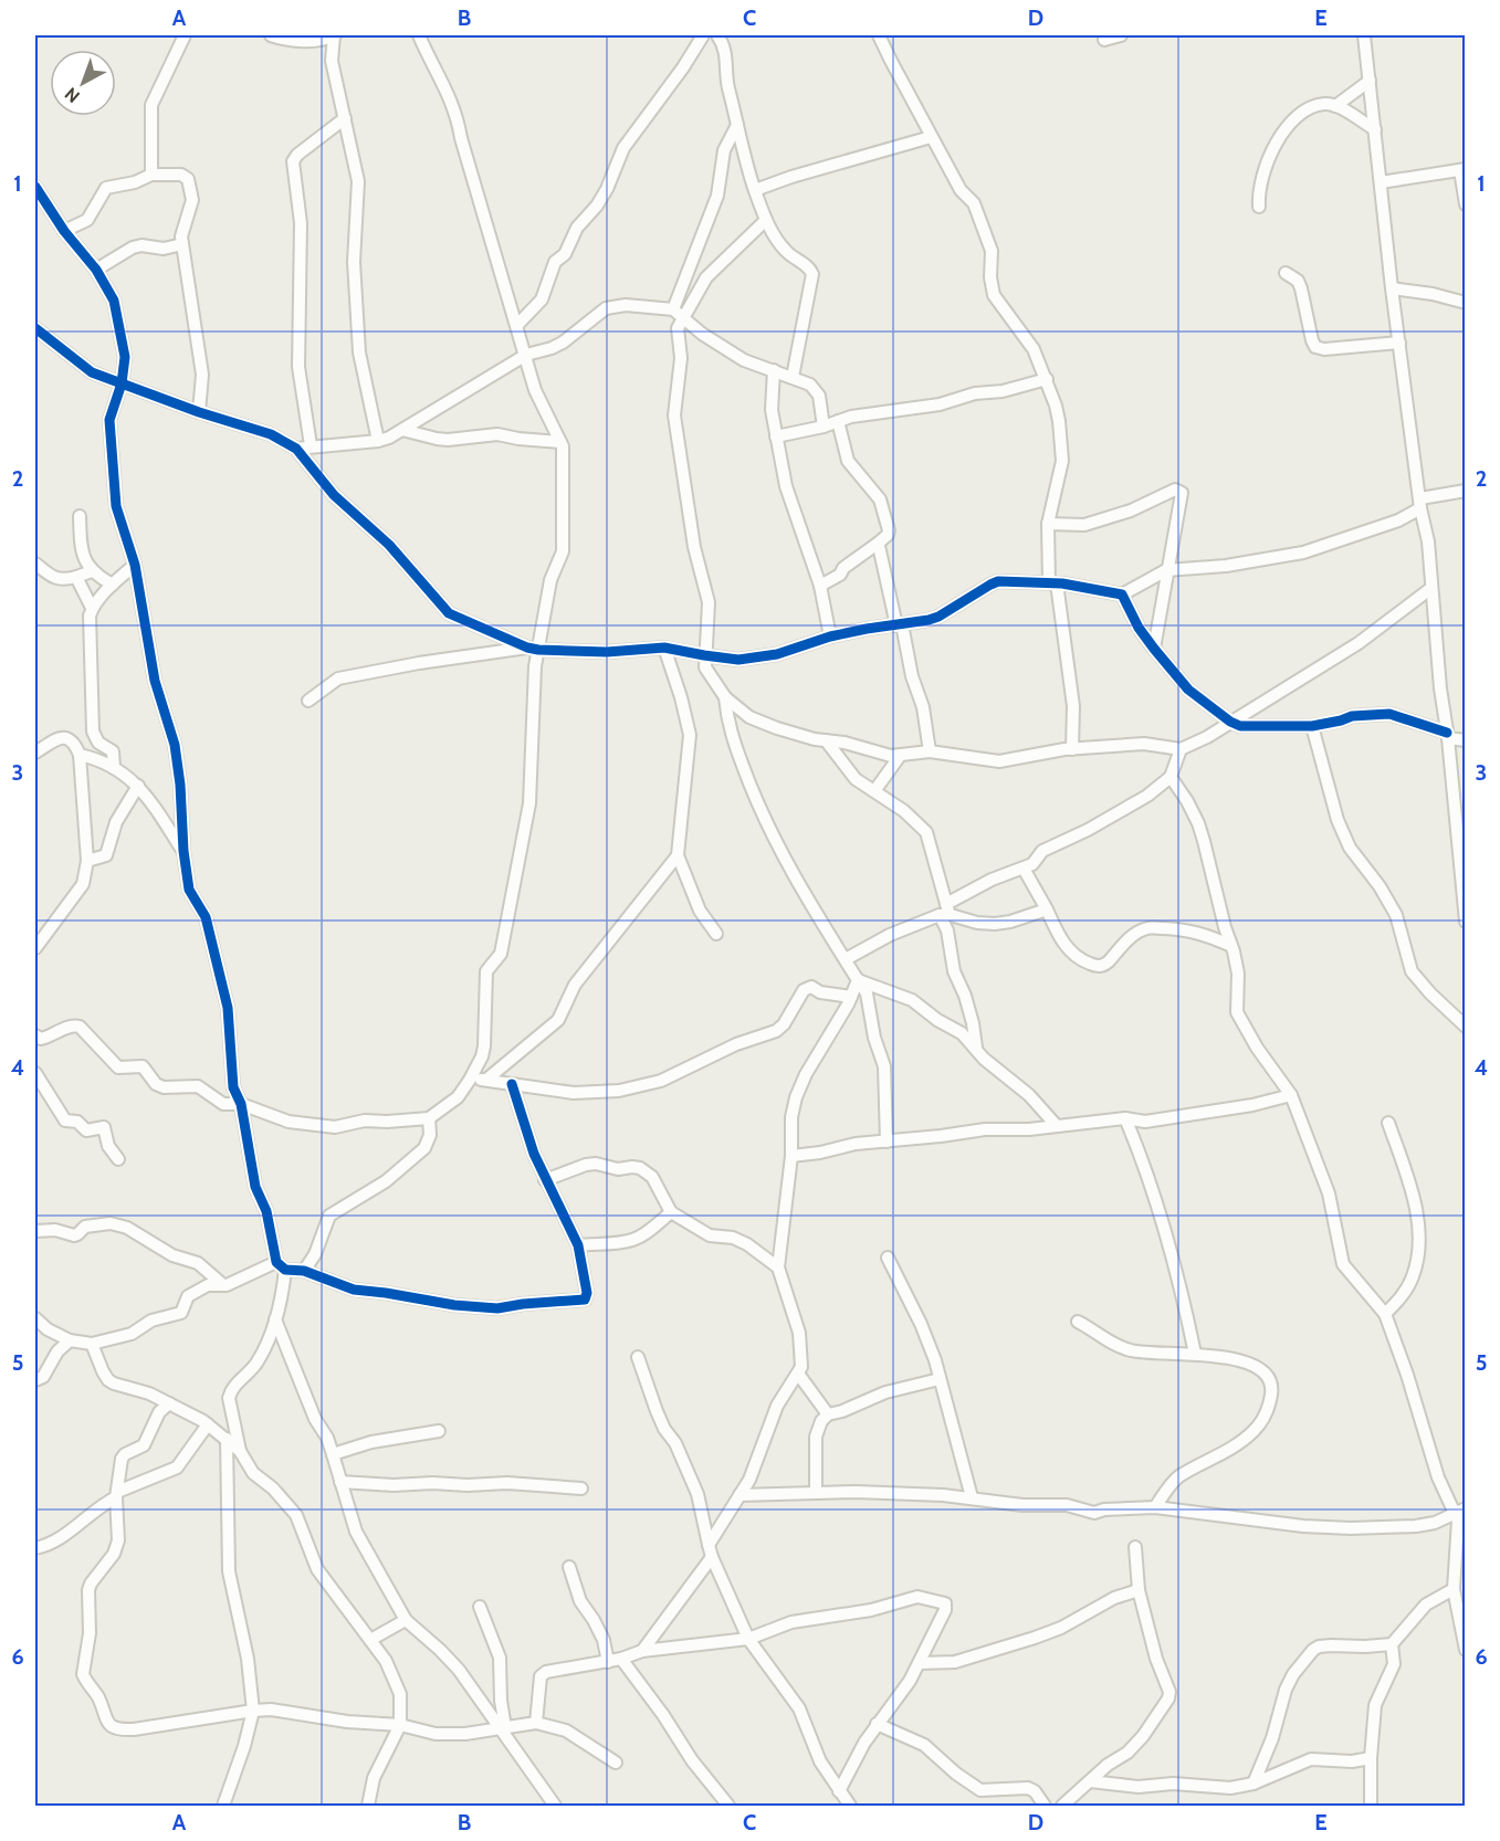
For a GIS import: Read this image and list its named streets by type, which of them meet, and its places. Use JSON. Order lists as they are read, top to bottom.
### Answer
{
  "north": "bottom left",
  "grid": {
    "columns": [
      "A",
      "B",
      "C",
      "D",
      "E"
    ],
    "rows": [
      "1",
      "2",
      "3",
      "4",
      "5",
      "6"
    ]
  }
}
